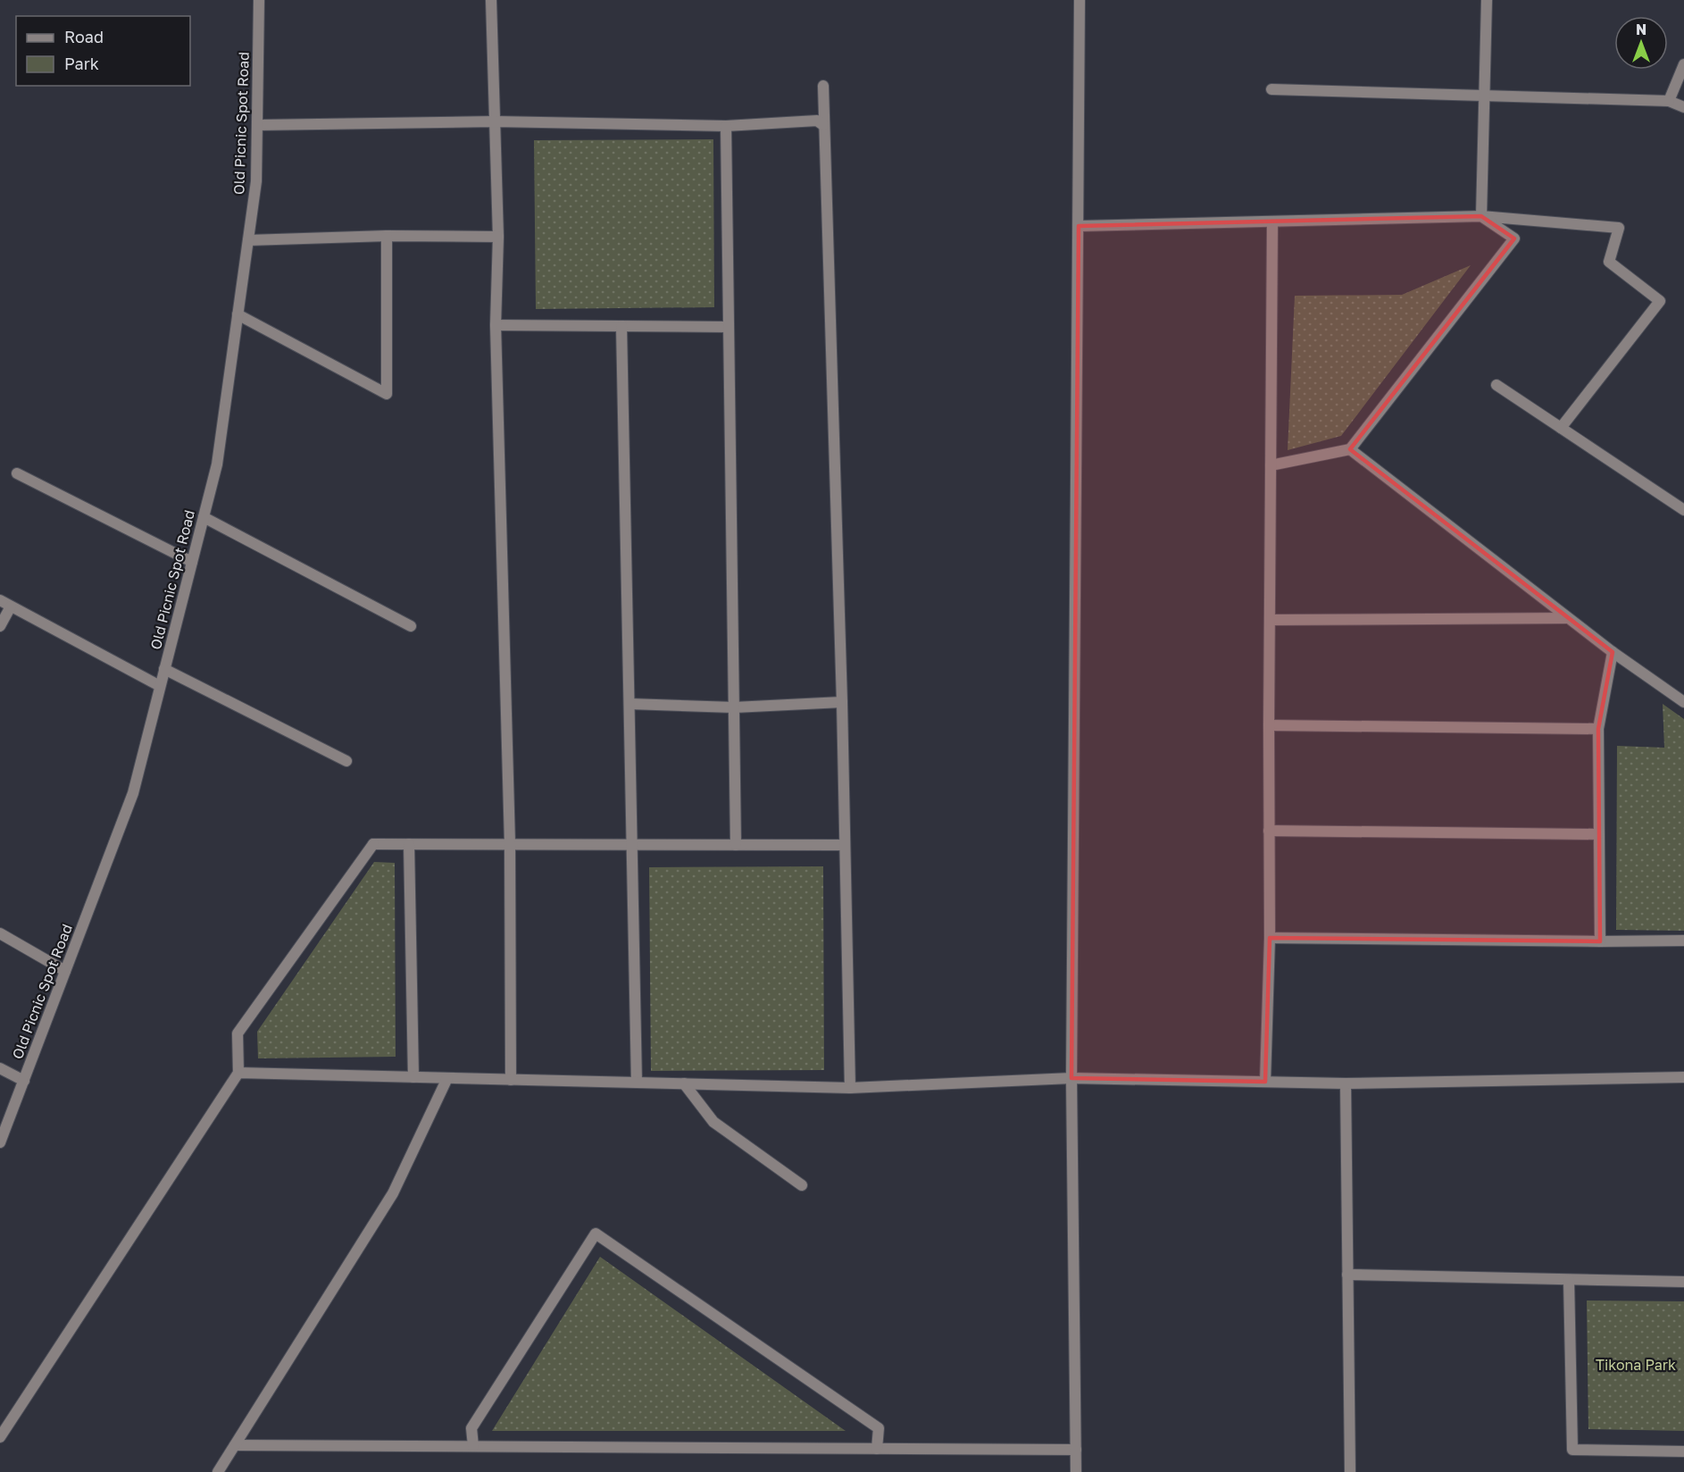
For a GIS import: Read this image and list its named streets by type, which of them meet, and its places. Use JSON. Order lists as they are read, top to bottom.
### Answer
{
  "streets": {
    "street": ["Old Picnic Spot Road"]
  },
  "parks": ["Tikona Park"],
  "legend": ["Road", "Park"],
  "north": "top"
}
